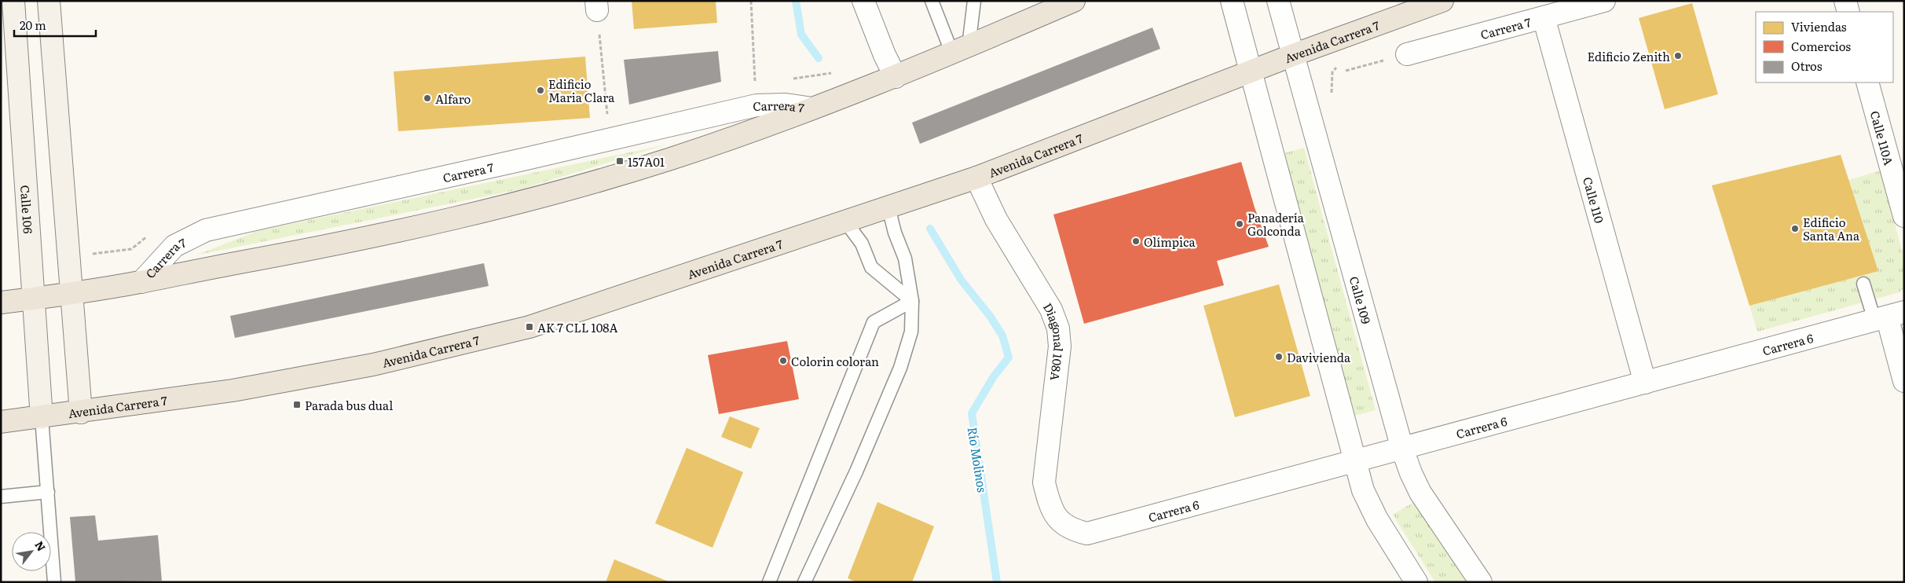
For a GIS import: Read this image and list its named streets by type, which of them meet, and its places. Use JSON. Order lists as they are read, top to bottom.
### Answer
{
  "streets": {
    "main road": ["Avenida Carrera 7", "Calle 106"],
    "street": [
      "Carrera 7",
      "Calle 110A",
      "Calle 110",
      "Calle 109",
      "Diagonal 108A",
      "Carrera 6"
    ]
  },
  "crossings": [
    ["Carrera 7", "Calle 110"],
    ["Avenida Carrera 7", "Calle 106"],
    ["Avenida Carrera 7", "Calle 109"],
    ["Avenida Carrera 7", "Diagonal 108A"],
    ["Calle 110", "Carrera 6"],
    ["Calle 109", "Carrera 6"],
    ["Diagonal 108A", "Carrera 6"]
  ],
  "water": ["Río Molinos"],
  "places": {
    "other": [
      "Edificio Zenith",
      "Edificio Maria Clara",
      "Alfaro",
      "Panadería Golconda",
      "Edificio Santa Ana",
      "Olímpica",
      "Davivienda",
      "Colorin coloran"
    ],
    "transit": ["157A01", "AK 7 CLL 108A", "Parada bus dual"]
  },
  "legend": ["Viviendas", "Comercios", "Otros"],
  "scale_bar": "20 m",
  "north": "top right"
}
